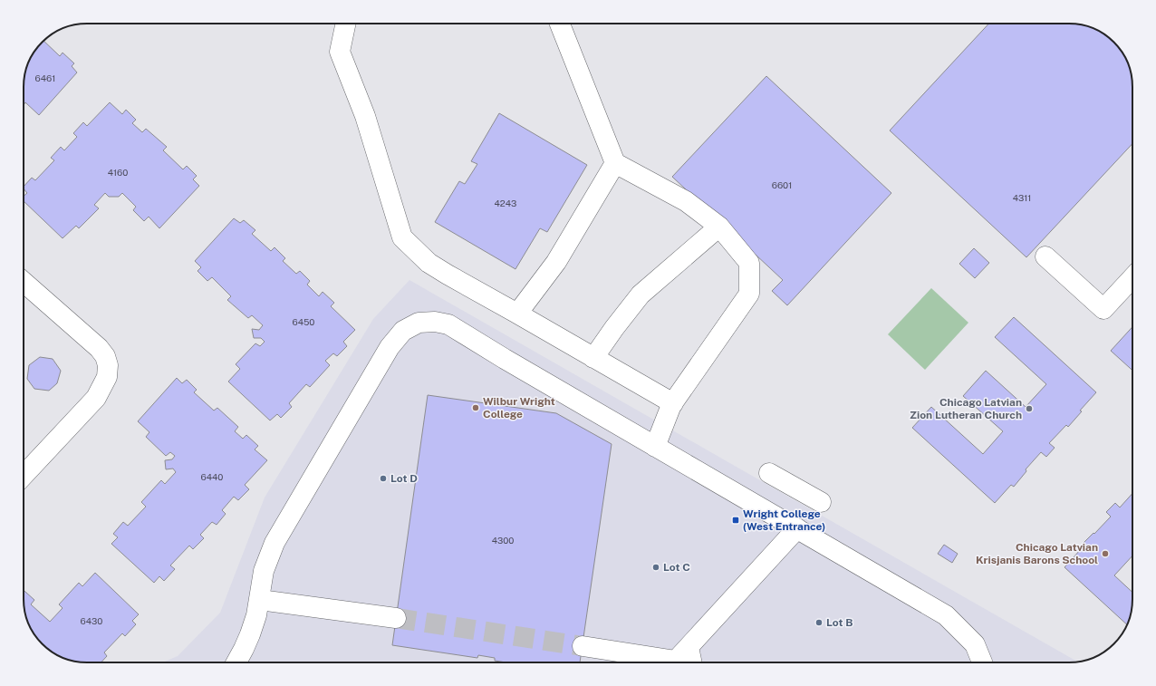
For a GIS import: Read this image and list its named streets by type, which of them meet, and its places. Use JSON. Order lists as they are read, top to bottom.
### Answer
{
  "places": {
    "other": [
      "Wilbur Wright College",
      "Chicago Latvian Zion Lutheran Church",
      "Lot D",
      "Chicago Latvian Krisjanis Barons School",
      "Lot C",
      "Lot B"
    ],
    "transit": ["Wright College (West Entrance)"]
  },
  "house_numbers": [
    "6461",
    "4160",
    "6601",
    "4311",
    "4243",
    "6450",
    "6440",
    "4300",
    "6430"
  ]
}
